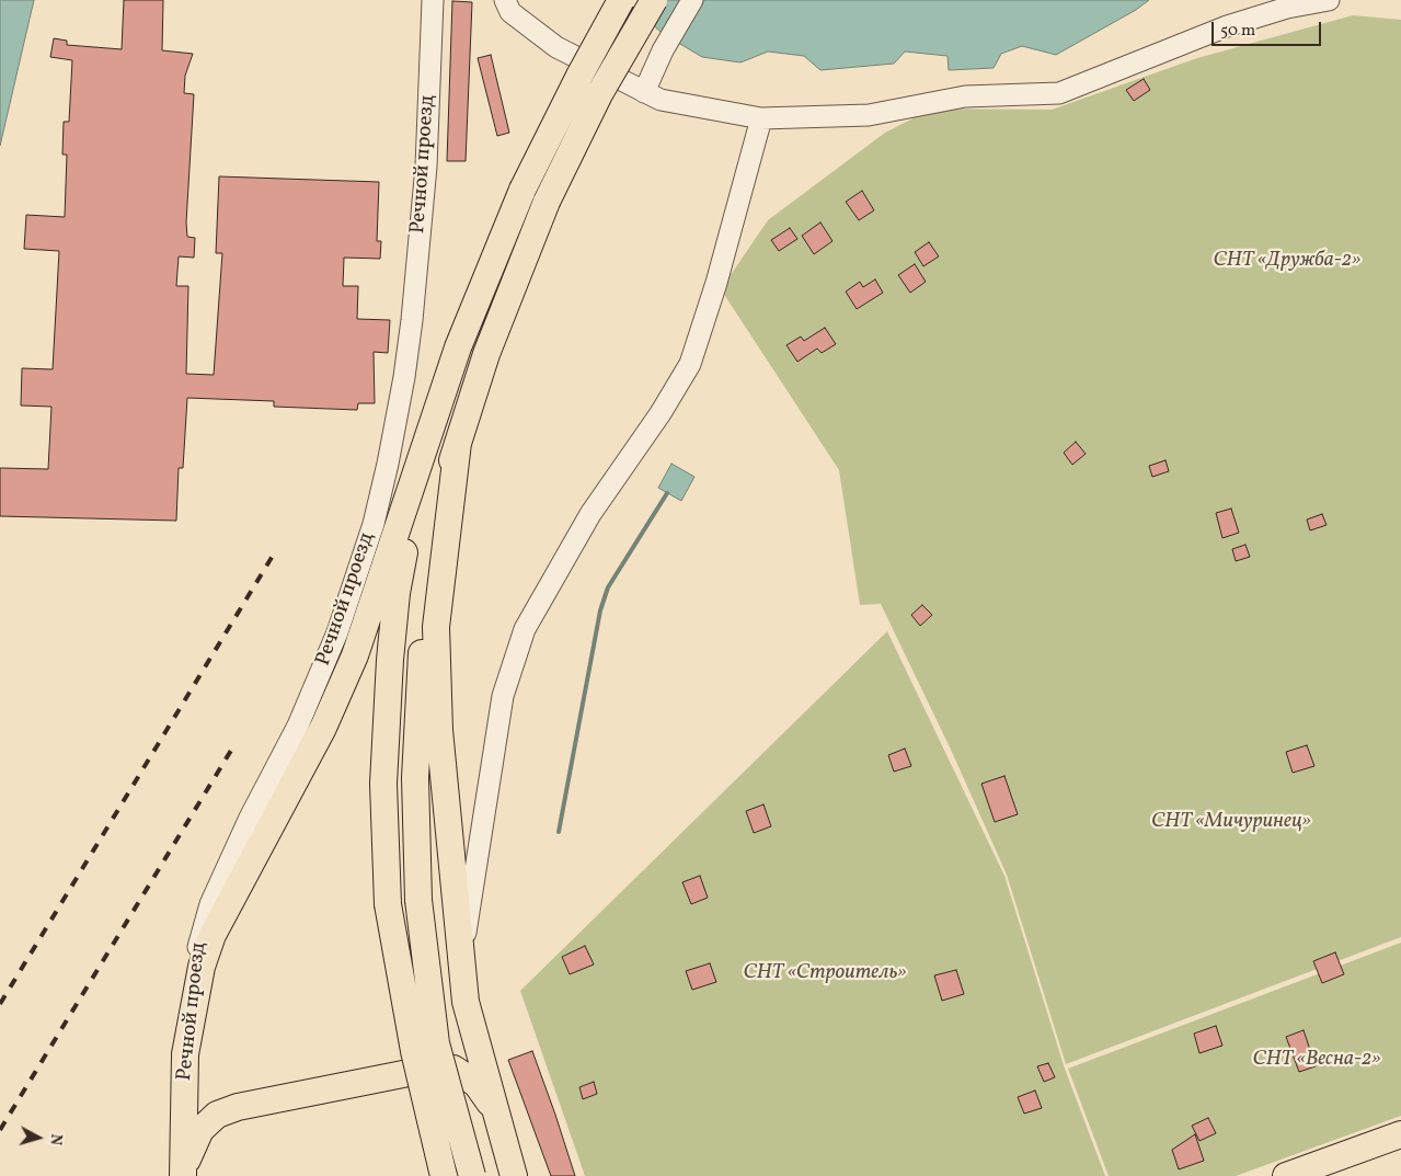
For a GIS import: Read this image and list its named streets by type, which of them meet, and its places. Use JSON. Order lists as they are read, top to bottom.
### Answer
{
  "streets": {
    "main road": ["Речной проезд"]
  },
  "parks": [
    "СНТ «Дружба-2»",
    "СНТ «Мичуринец»",
    "СНТ «Строитель»",
    "СНТ «Весна-2»"
  ],
  "scale_bar": "50 m",
  "north": "right"
}
